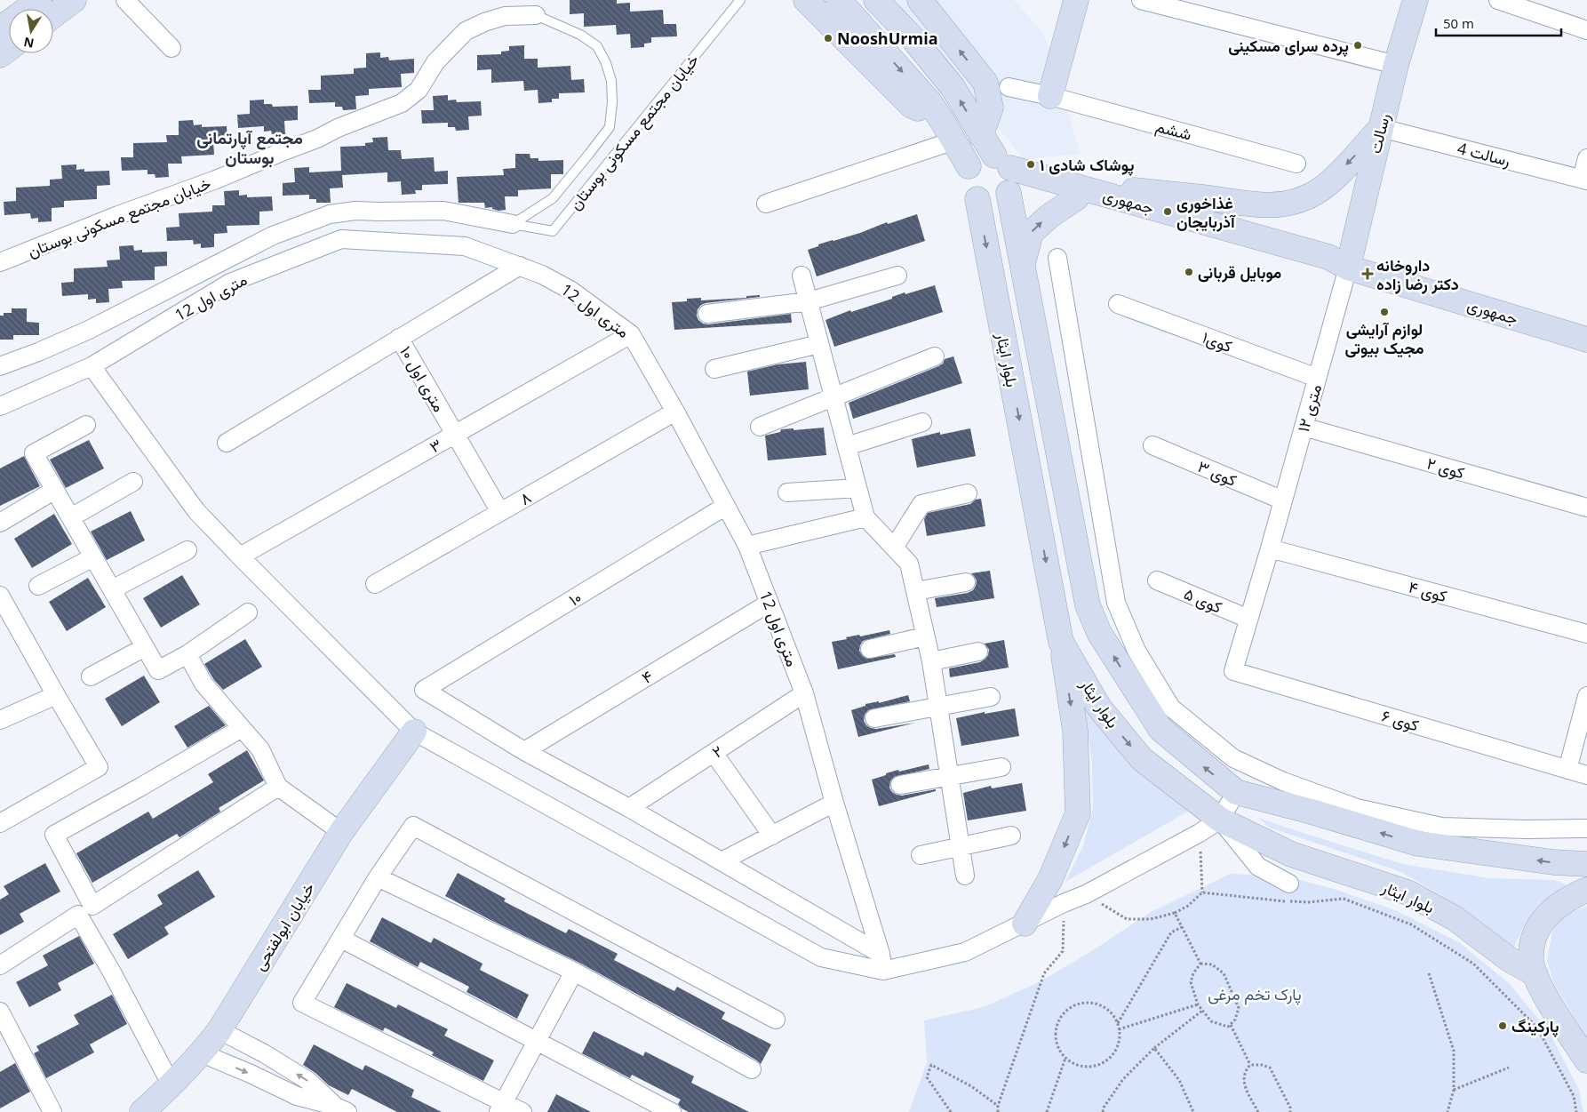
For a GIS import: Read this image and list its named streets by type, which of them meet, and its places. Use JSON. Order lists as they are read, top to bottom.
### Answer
{
  "streets": {
    "main road": [
      "رسالت",
      "جمهوری",
      "بلوار ایثار",
      "خیابان ابولفتحی"
    ],
    "street": [
      "ششم",
      "خیابان مجتمع مسکونی بوستان",
      "رسالت 4",
      "12 متری اول",
      "کوی۱",
      "۱۰ متری اول",
      "۱۲ متری",
      "۳",
      "کوی ۲",
      "کوی ۳",
      "۸",
      "کوی ۴",
      "۱۰",
      "کوی ۵",
      "۴",
      "کوی ۶",
      "۲"
    ]
  },
  "crossings": [
    ["رسالت", "رسالت 4"],
    ["رسالت", "جمهوری"],
    ["رسالت", "۱۲ متری"],
    ["جمهوری", "بلوار ایثار"],
    ["جمهوری", "۱۲ متری"],
    ["12 متری اول", "۳"],
    ["12 متری اول", "۸"],
    ["12 متری اول", "۱۰"],
    ["12 متری اول", "۴"],
    ["12 متری اول", "۲"],
    ["کوی۱", "۱۲ متری"],
    ["۱۰ متری اول", "۳"],
    ["۱۰ متری اول", "۸"],
    ["۱۲ متری", "کوی ۲"],
    ["۱۲ متری", "کوی ۳"],
    ["۱۲ متری", "کوی ۴"],
    ["۱۲ متری", "کوی ۵"],
    ["۱۲ متری", "کوی ۶"],
    ["۱۰", "۴"]
  ],
  "districts": ["مجتمع آپارتمانی بوستان"],
  "parks": ["پارک تخم مرغی"],
  "places": {
    "other": [
      "NooshUrmia",
      "پرده سرای مسکینی",
      "پوشاک شادی ۱",
      "غذاخوری آذربایجان",
      "موبایل قربانی",
      "لوازم آرایشی مجیک بیوتی",
      "پارکینگ"
    ],
    "health": ["داروخانه دکتر رضا زاده"]
  },
  "scale_bar": "50 m",
  "north": "bottom"
}
